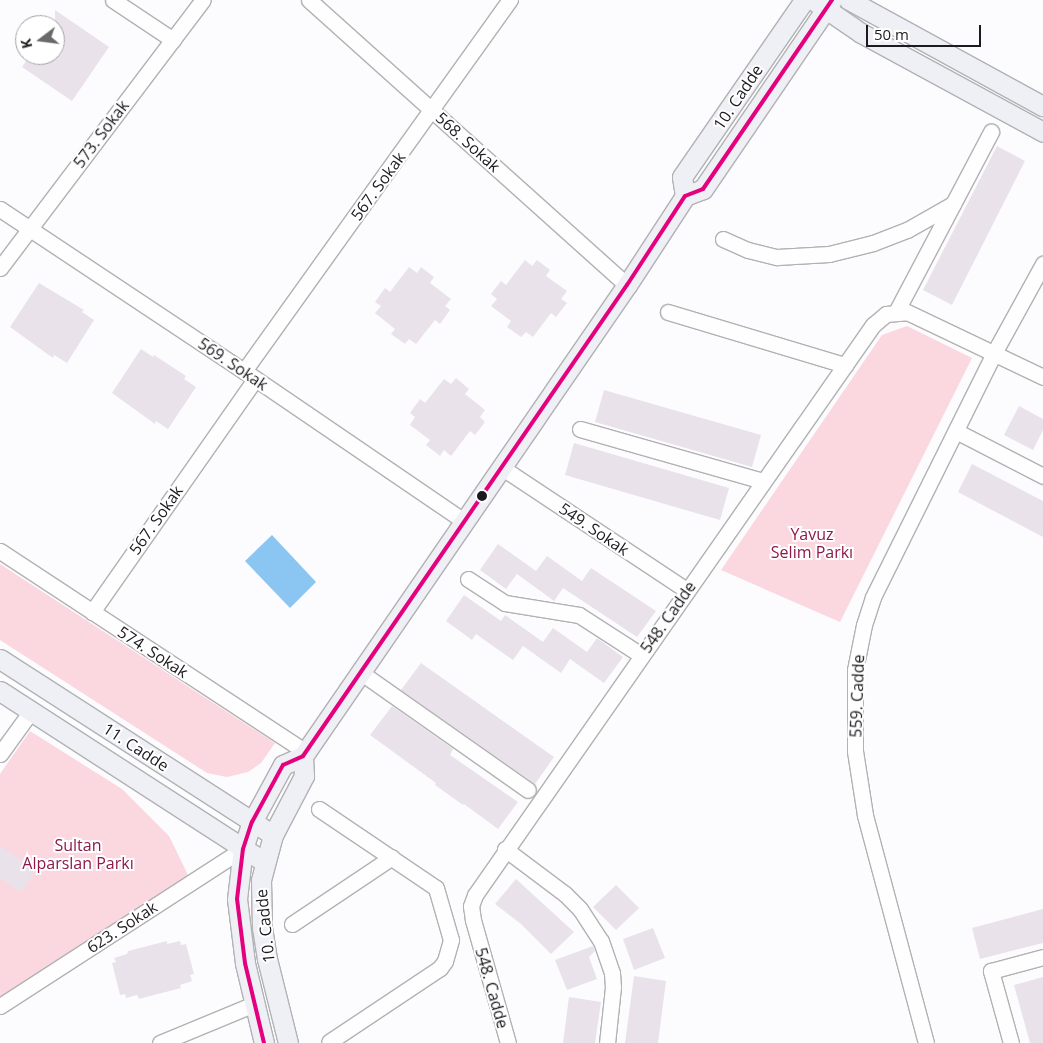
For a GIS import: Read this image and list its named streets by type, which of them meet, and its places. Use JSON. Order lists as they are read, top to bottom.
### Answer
{
  "streets": {
    "main road": ["10. Cadde", "11. Cadde"],
    "street": [
      "573. Sokak",
      "568. Sokak",
      "567. Sokak",
      "569. Sokak",
      "549. Sokak",
      "548. Cadde",
      "574. Sokak",
      "559. Cadde",
      "623. Sokak"
    ]
  },
  "crossings": [
    ["10. Cadde", "568. Sokak"],
    ["10. Cadde", "569. Sokak"],
    ["10. Cadde", "549. Sokak"],
    ["10. Cadde", "574. Sokak"],
    ["10. Cadde", "11. Cadde"],
    ["10. Cadde", "623. Sokak"],
    ["573. Sokak", "569. Sokak"],
    ["568. Sokak", "567. Sokak"],
    ["567. Sokak", "569. Sokak"],
    ["567. Sokak", "574. Sokak"],
    ["549. Sokak", "548. Cadde"],
    ["11. Cadde", "623. Sokak"]
  ],
  "parks": ["Yavuz Selim Parkı", "Sultan Alparslan Parkı"],
  "scale_bar": "50 m",
  "north": "left"
}
